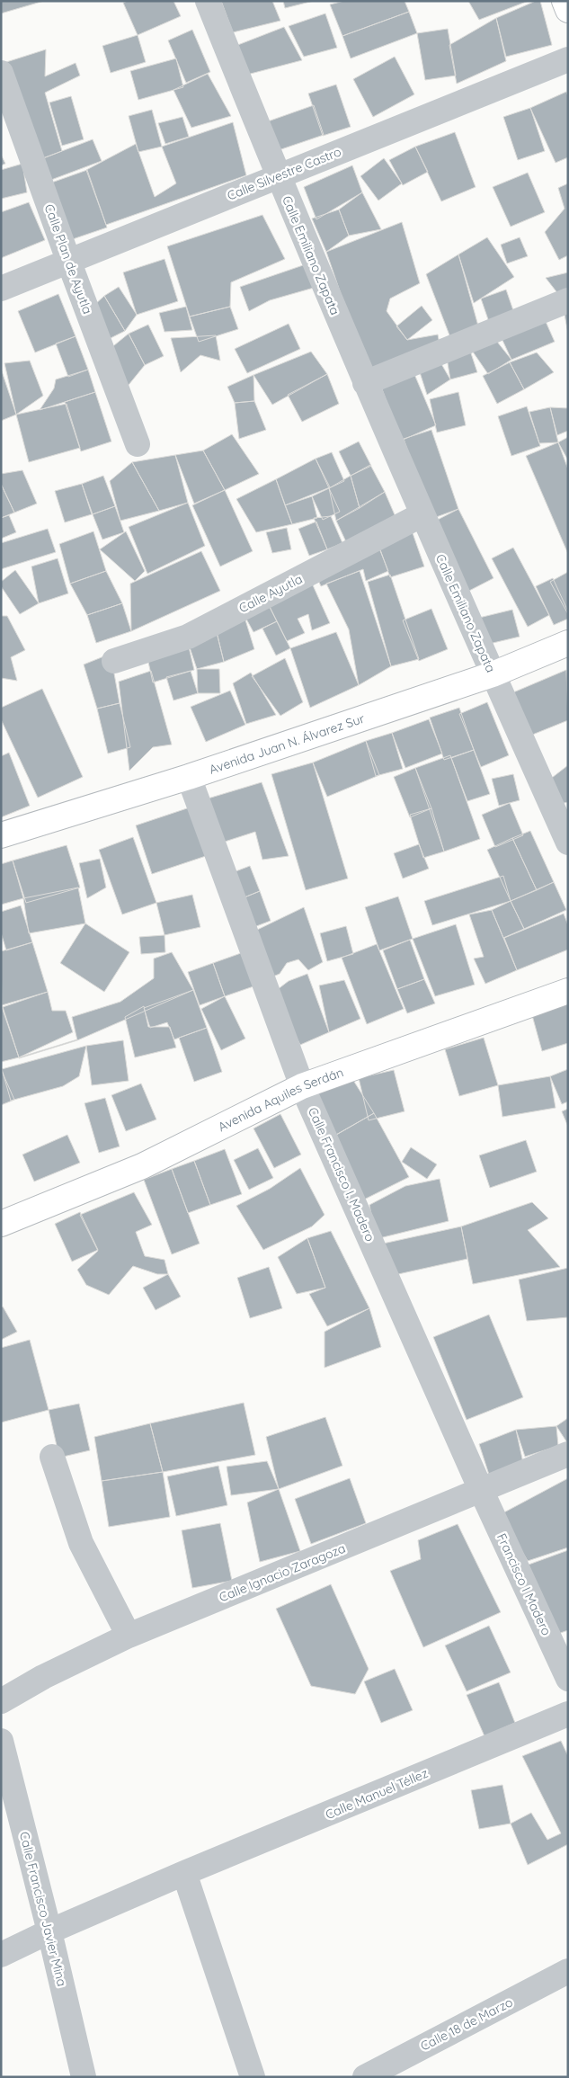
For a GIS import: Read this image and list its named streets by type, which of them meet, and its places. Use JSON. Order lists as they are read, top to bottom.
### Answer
{
  "streets": {
    "main road": ["Avenida Juan N. Álvarez Sur", "Avenida Aquiles Serdán"],
    "street": [
      "Calle Silvestre Castro",
      "Calle Emiliano Zapata",
      "Calle Plan de Ayutla",
      "Calle Ayutla",
      "Calle Francisco I. Madero",
      "Calle Ignacio Zaragoza",
      "Francisco I Madero",
      "Calle Manuel Téllez",
      "Calle Francisco Javier Mina",
      "Calle 18 de Marzo"
    ]
  },
  "crossings": [
    ["Calle Silvestre Castro", "Calle Emiliano Zapata"],
    ["Calle Silvestre Castro", "Calle Plan de Ayutla"],
    ["Calle Emiliano Zapata", "Calle Ayutla"],
    ["Calle Emiliano Zapata", "Avenida Juan N. Álvarez Sur"],
    ["Avenida Juan N. Álvarez Sur", "Calle Francisco I. Madero"],
    ["Avenida Aquiles Serdán", "Calle Francisco I. Madero"],
    ["Calle Francisco I. Madero", "Calle Ignacio Zaragoza"],
    ["Calle Francisco I. Madero", "Francisco I Madero"],
    ["Calle Ignacio Zaragoza", "Francisco I Madero"],
    ["Calle Manuel Téllez", "Calle Francisco Javier Mina"]
  ]
}
